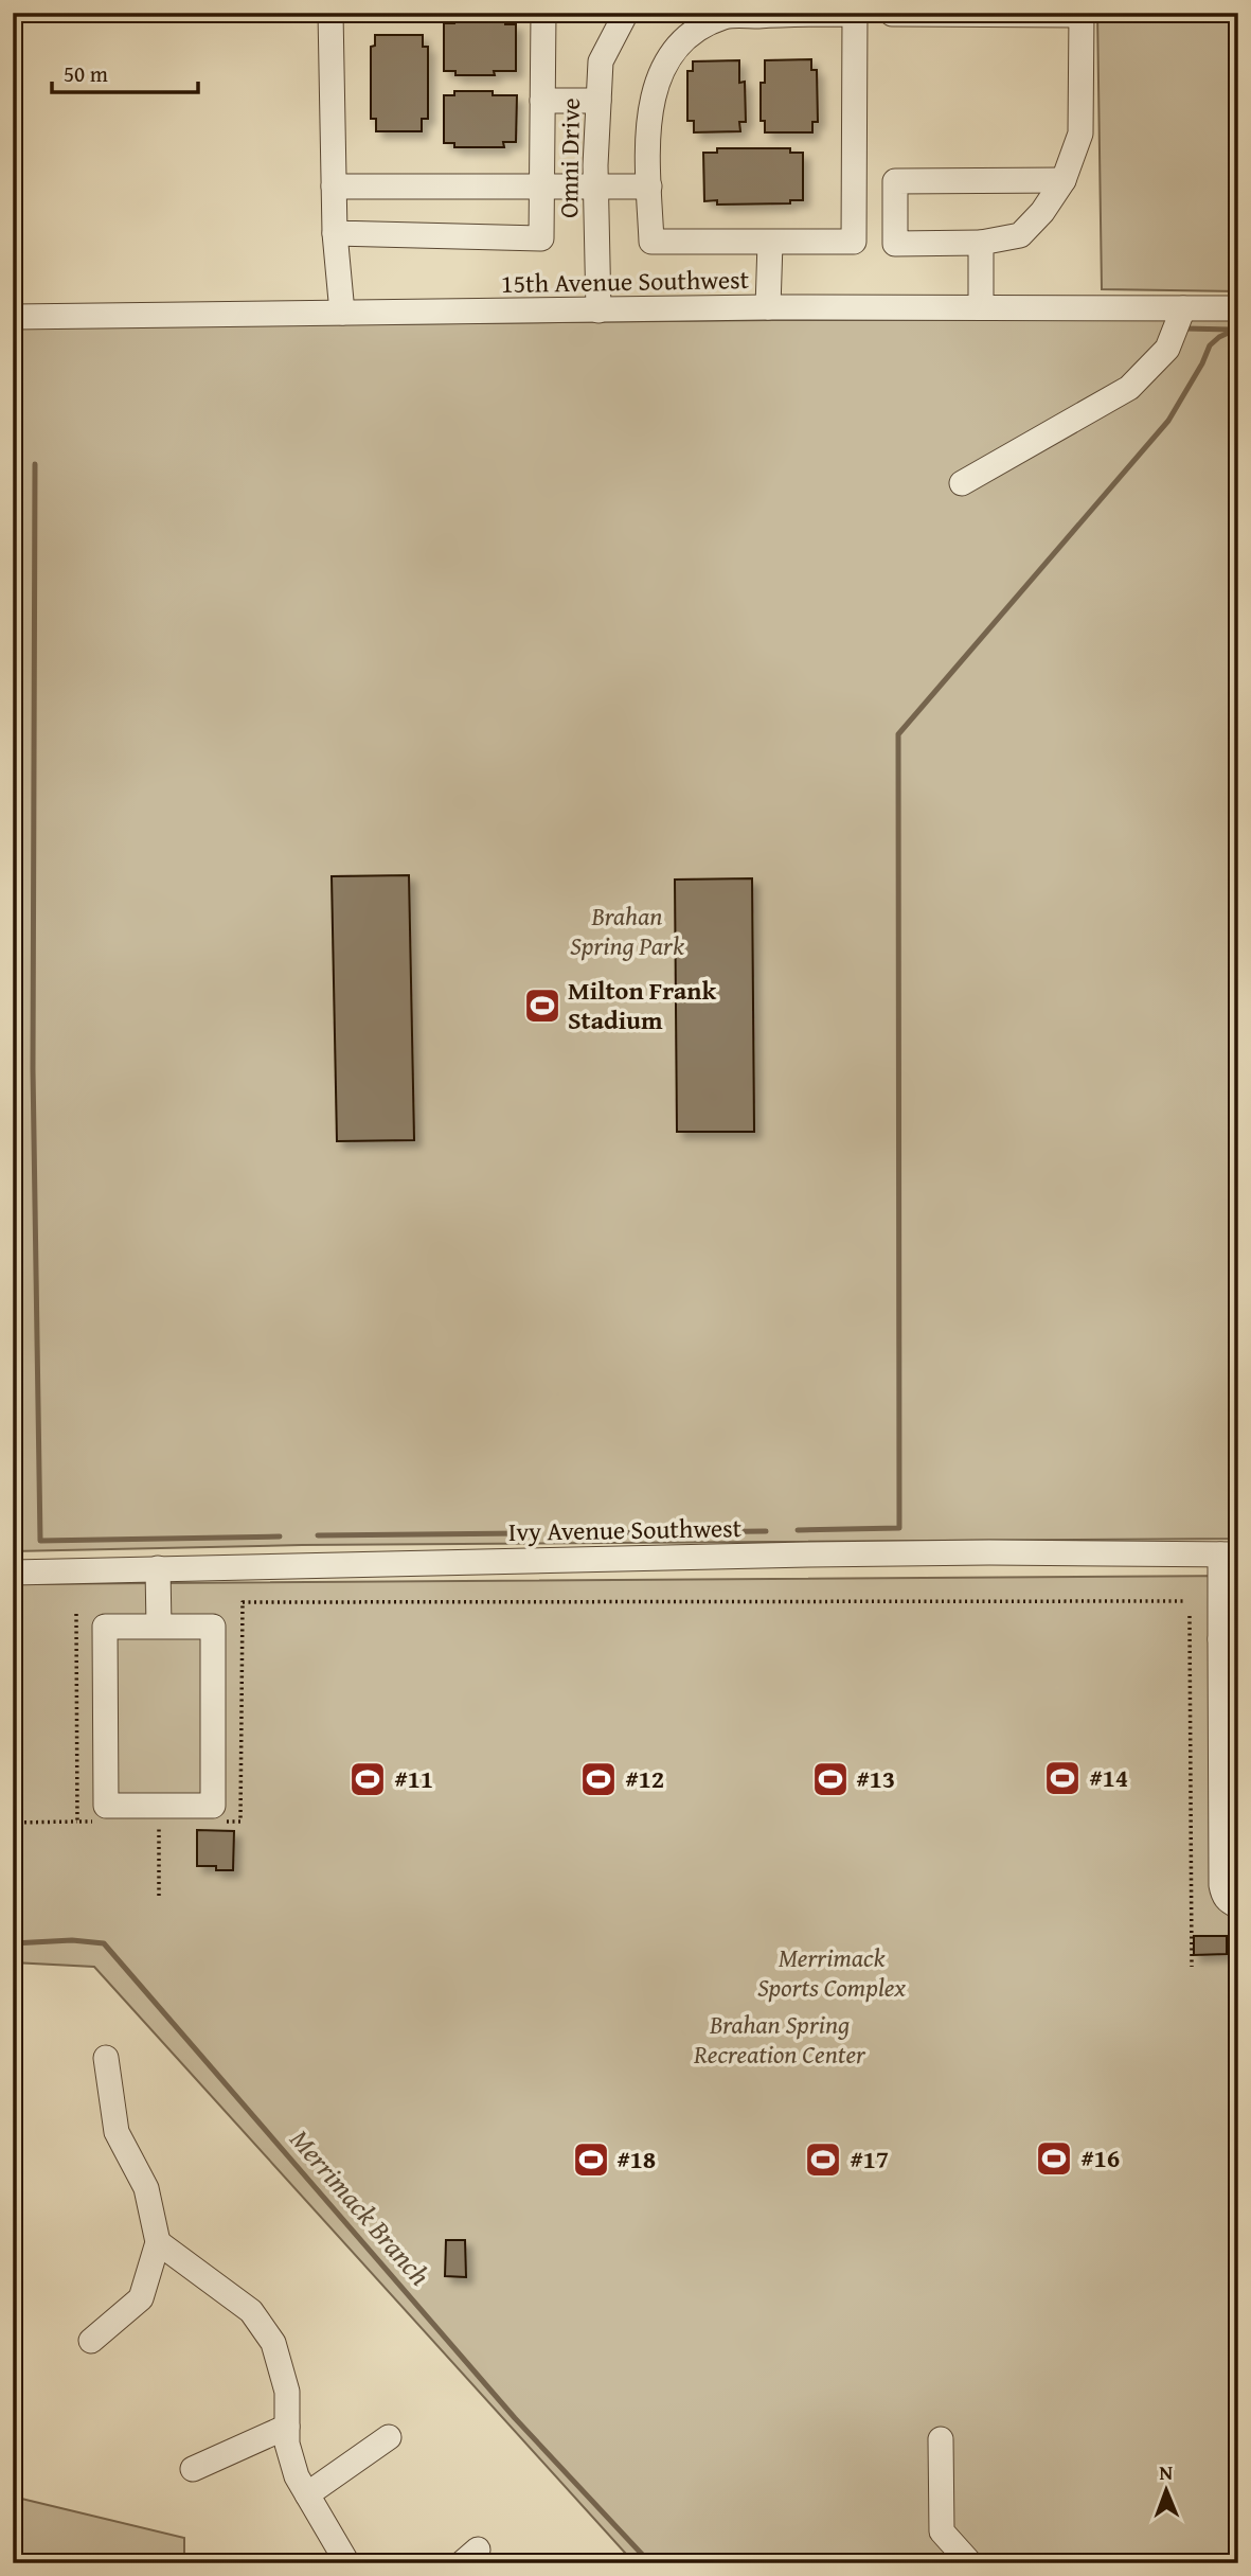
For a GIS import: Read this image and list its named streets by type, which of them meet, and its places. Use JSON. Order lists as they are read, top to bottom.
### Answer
{
  "streets": {
    "street": ["Omni Drive", "15th Avenue Southwest", "Ivy Avenue Southwest"]
  },
  "crossings": [
    ["Omni Drive", "15th Avenue Southwest"]
  ],
  "water": ["Merrimack Branch"],
  "parks": ["Brahan Spring Park", "Merrimack Sports Complex", "Brahan Spring Recreation Center"],
  "places": {
    "sports": [
      "Milton Frank Stadium",
      "#14",
      "#11",
      "#12",
      "#13",
      "#16",
      "#18",
      "#17"
    ]
  },
  "scale_bar": "50 m",
  "north": "top"
}
